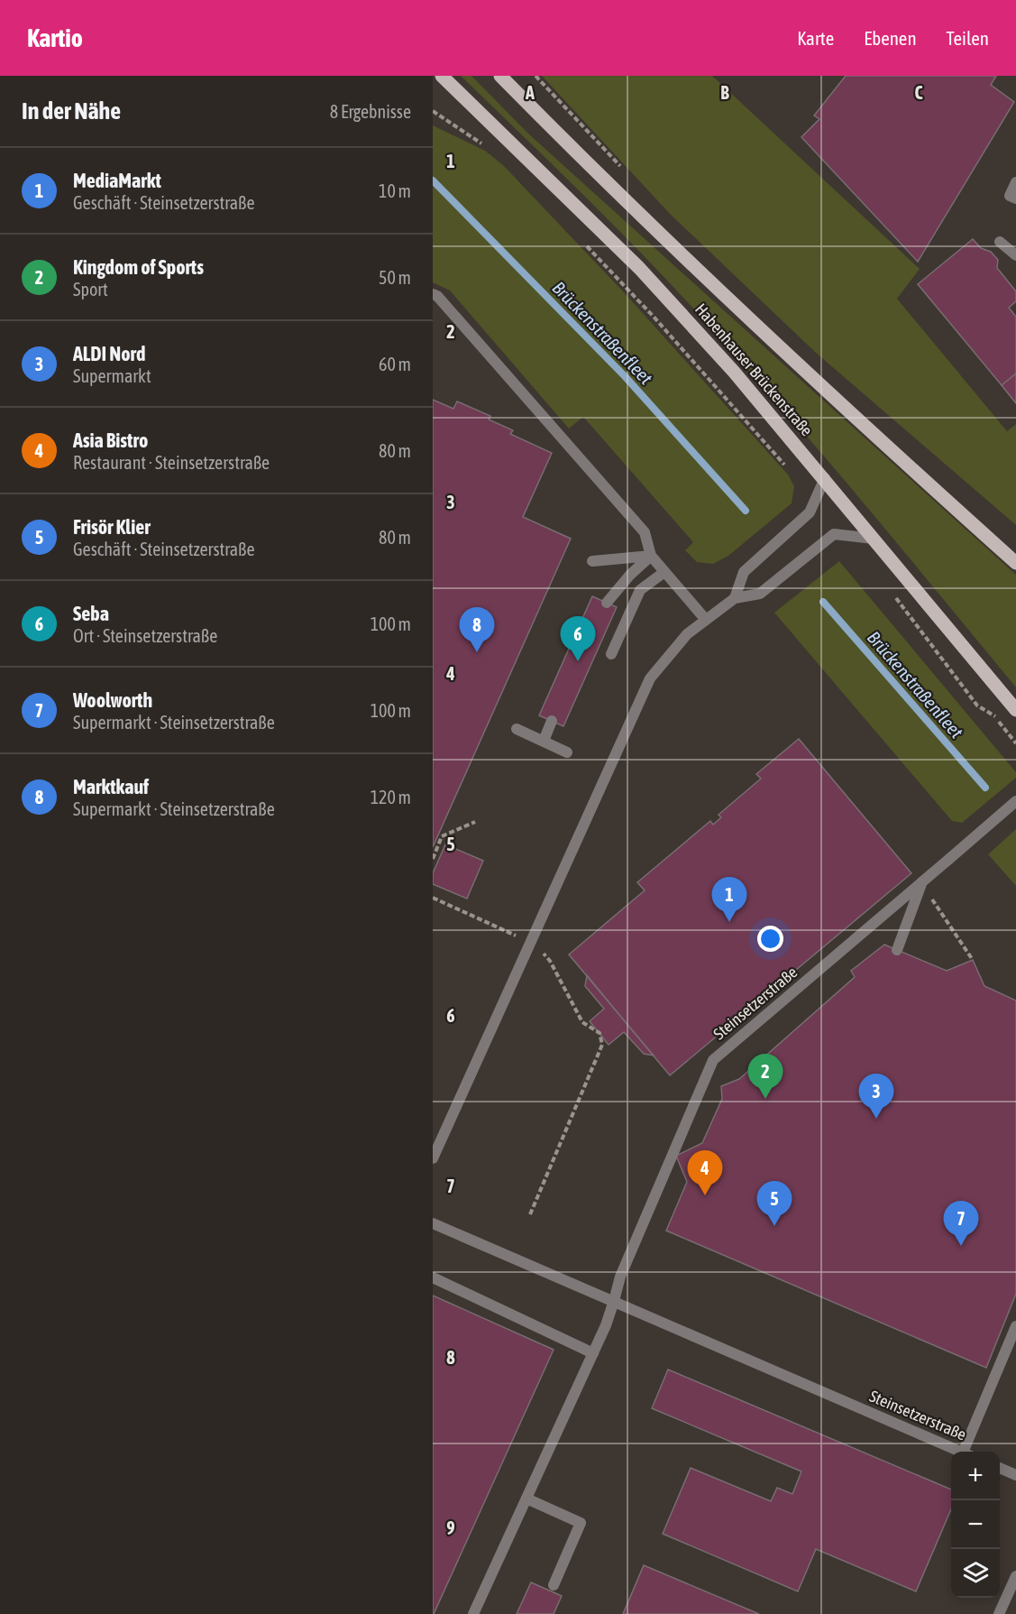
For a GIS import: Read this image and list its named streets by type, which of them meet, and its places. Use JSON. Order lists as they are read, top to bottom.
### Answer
{
  "streets": {
    "main road": ["Habenhauser Brückenstraße"],
    "street": ["Steinsetzerstraße"]
  },
  "water": ["Brückenstraßenfleet"],
  "page": {
    "header": "Kartio",
    "nav": ["Karte", "Ebenen", "Teilen"],
    "heading": ["In der Nähe", "8 Ergebnisse"],
    "list": [
      {
        "mark": "1",
        "name": "MediaMarkt",
        "note": "Geschäft · Steinsetzerstraße",
        "value": "10 m"
      },
      {
        "mark": "2",
        "name": "Kingdom of Sports",
        "note": "Sport",
        "value": "50 m"
      },
      {
        "mark": "3",
        "name": "ALDI Nord",
        "note": "Supermarkt",
        "value": "60 m"
      },
      {
        "mark": "4",
        "name": "Asia Bistro",
        "note": "Restaurant · Steinsetzerstraße",
        "value": "80 m"
      },
      {
        "mark": "5",
        "name": "Frisör Klier",
        "note": "Geschäft · Steinsetzerstraße",
        "value": "80 m"
      },
      {
        "mark": "6",
        "name": "Seba",
        "note": "Ort · Steinsetzerstraße",
        "value": "100 m"
      },
      {
        "mark": "7",
        "name": "Woolworth",
        "note": "Supermarkt · Steinsetzerstraße",
        "value": "100 m"
      },
      {
        "mark": "8",
        "name": "Marktkauf",
        "note": "Supermarkt · Steinsetzerstraße",
        "value": "120 m"
      }
    ],
    "pins": [
      "8",
      "6",
      "1",
      "2",
      "3",
      "4",
      "5",
      "7"
    ],
    "map_buttons": ["+", "−"]
  },
  "grid": {
    "columns": ["A", "B", "C"],
    "rows": [
      "1",
      "2",
      "3",
      "4",
      "5",
      "6",
      "7",
      "8",
      "9"
    ]
  }
}
